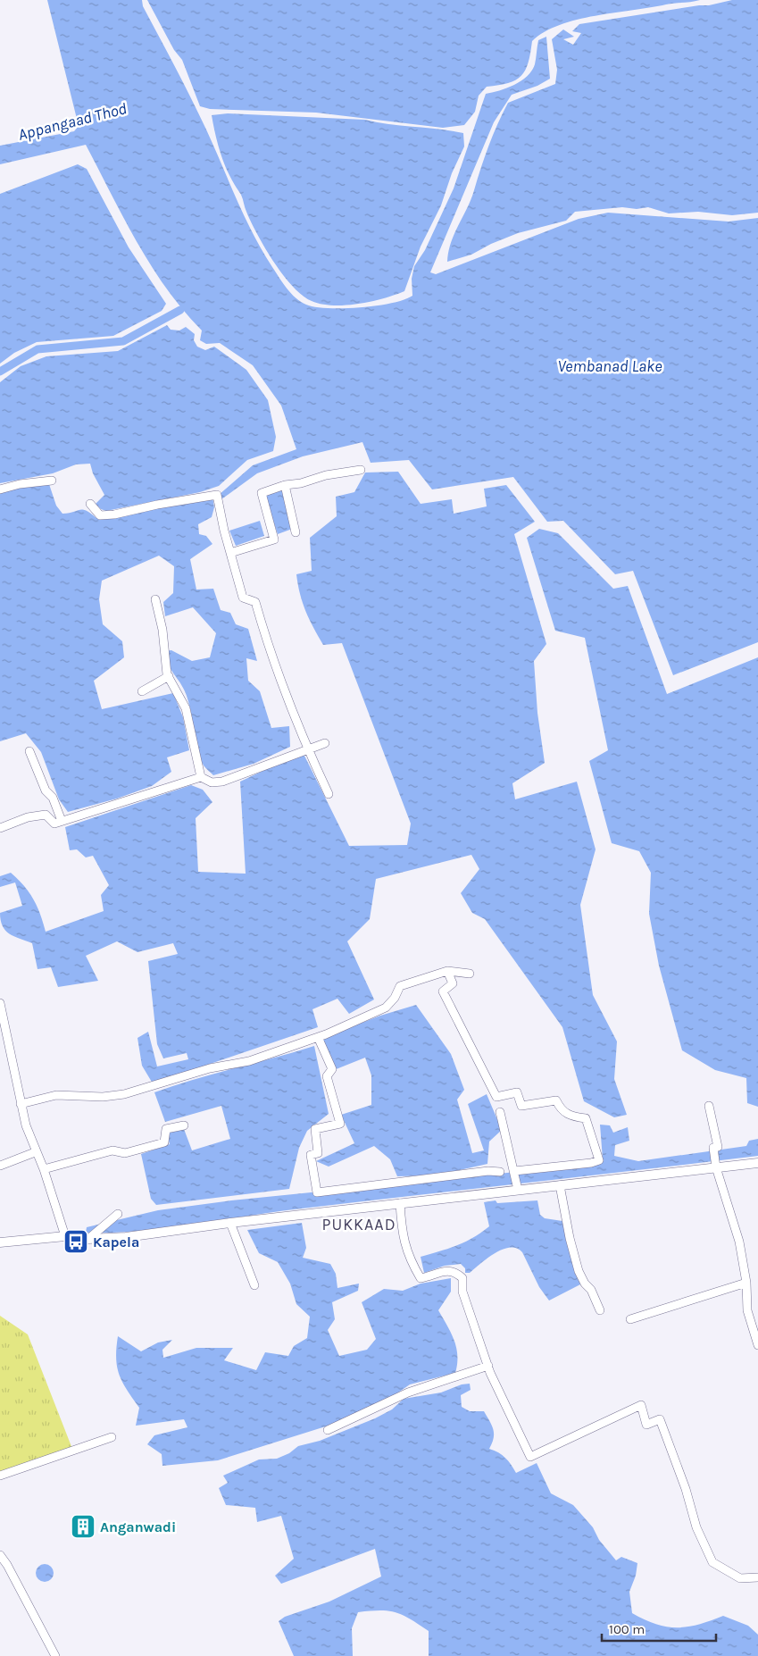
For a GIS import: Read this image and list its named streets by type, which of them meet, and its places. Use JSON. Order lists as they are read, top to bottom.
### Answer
{
  "districts": ["PUKKAAD"],
  "water": ["Appangaad Thod", "Vembanad Lake"],
  "places": {
    "bus stop": ["Kapela"],
    "building": ["Anganwadi"]
  },
  "scale_bar": "100 m"
}
